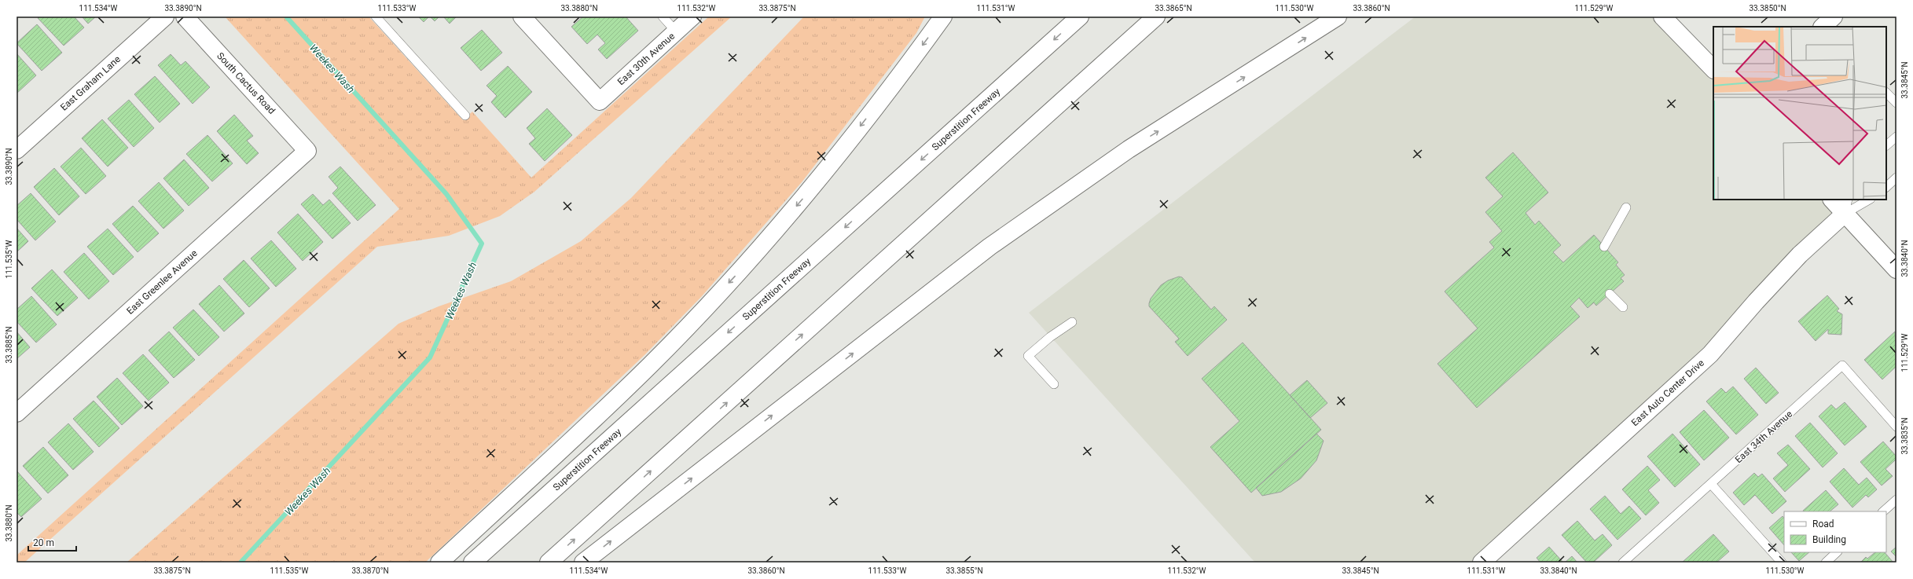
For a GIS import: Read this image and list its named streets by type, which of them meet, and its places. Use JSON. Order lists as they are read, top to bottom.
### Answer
{
  "streets": {
    "main road": [
      "East 30th Avenue",
      "East Graham Lane",
      "South Cactus Road",
      "Superstition Freeway",
      "East Greenlee Avenue",
      "East Auto Center Drive"
    ],
    "lane": ["East 34th Avenue"]
  },
  "crossings": [
    ["South Cactus Road", "East Greenlee Avenue"]
  ],
  "water": ["Weekes Wash"],
  "legend": ["Road", "Building"],
  "scale_bar": "20 m",
  "coordinates": [
    "111.534°W",
    "33.3890°N",
    "111.533°W",
    "33.3880°N",
    "111.532°W",
    "33.3875°N",
    "111.531°W",
    "33.3865°N",
    "111.530°W",
    "33.3860°N",
    "111.529°W",
    "33.3850°N",
    "33.3845°N",
    "33.3840°N",
    "111.535°W",
    "33.3885°N",
    "33.3835°N",
    "33.3870°N",
    "33.3855°N"
  ]
}
